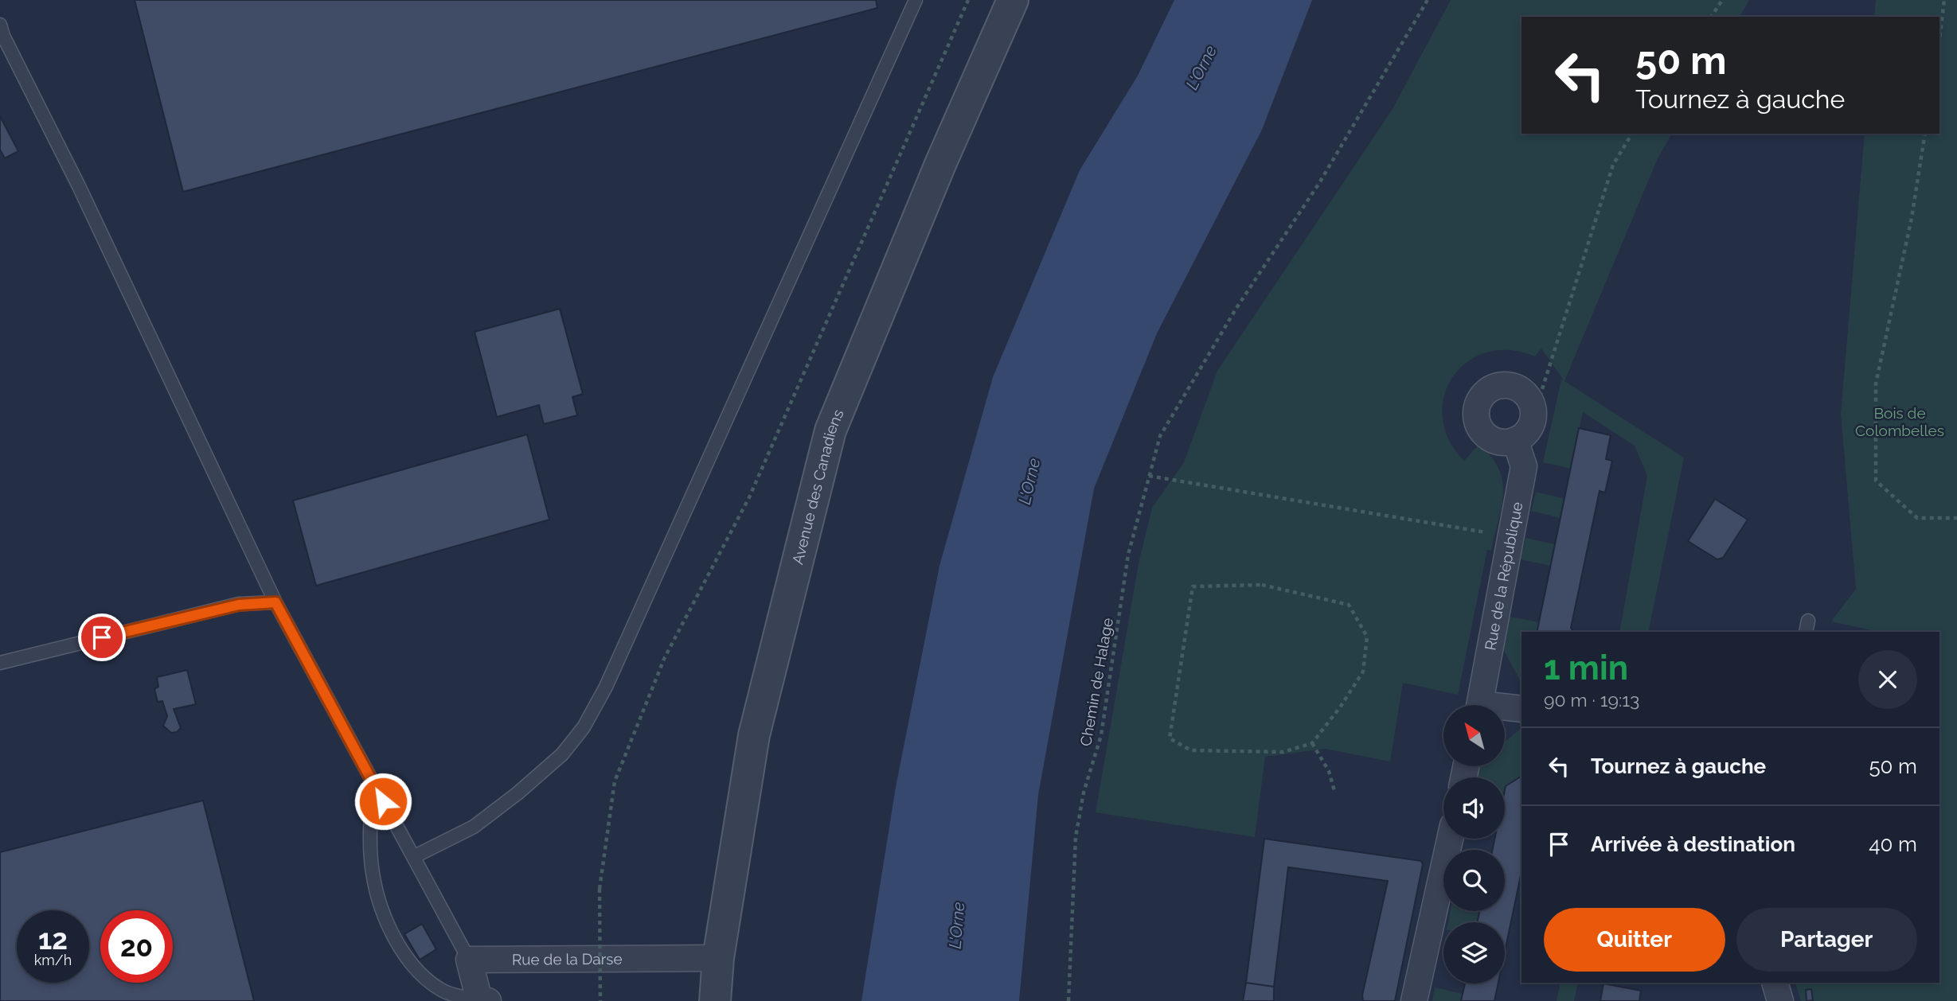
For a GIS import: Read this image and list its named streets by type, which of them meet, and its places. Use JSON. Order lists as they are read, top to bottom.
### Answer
{
  "streets": {
    "street": ["Avenue des Canadiens", "Rue de la République", "Rue de la Darse"],
    "path": ["Chemin de Halage"]
  },
  "crossings": [
    ["Avenue des Canadiens", "Rue de la Darse"]
  ],
  "water": ["L'Orne"],
  "parks": ["Bois de Colombelles"],
  "north": "top left",
  "page": {
    "turn": ["50 m", "Tournez à gauche"],
    "heading": ["1 min", "90 m · 19:13"],
    "list": [
      {
        "name": "Tournez à gauche",
        "value": "50 m"
      },
      {
        "name": "Arrivée à destination",
        "value": "40 m"
      }
    ],
    "buttons": ["Quitter", "Partager"],
    "speed": "12 km/h",
    "limit": "20"
  }
}
